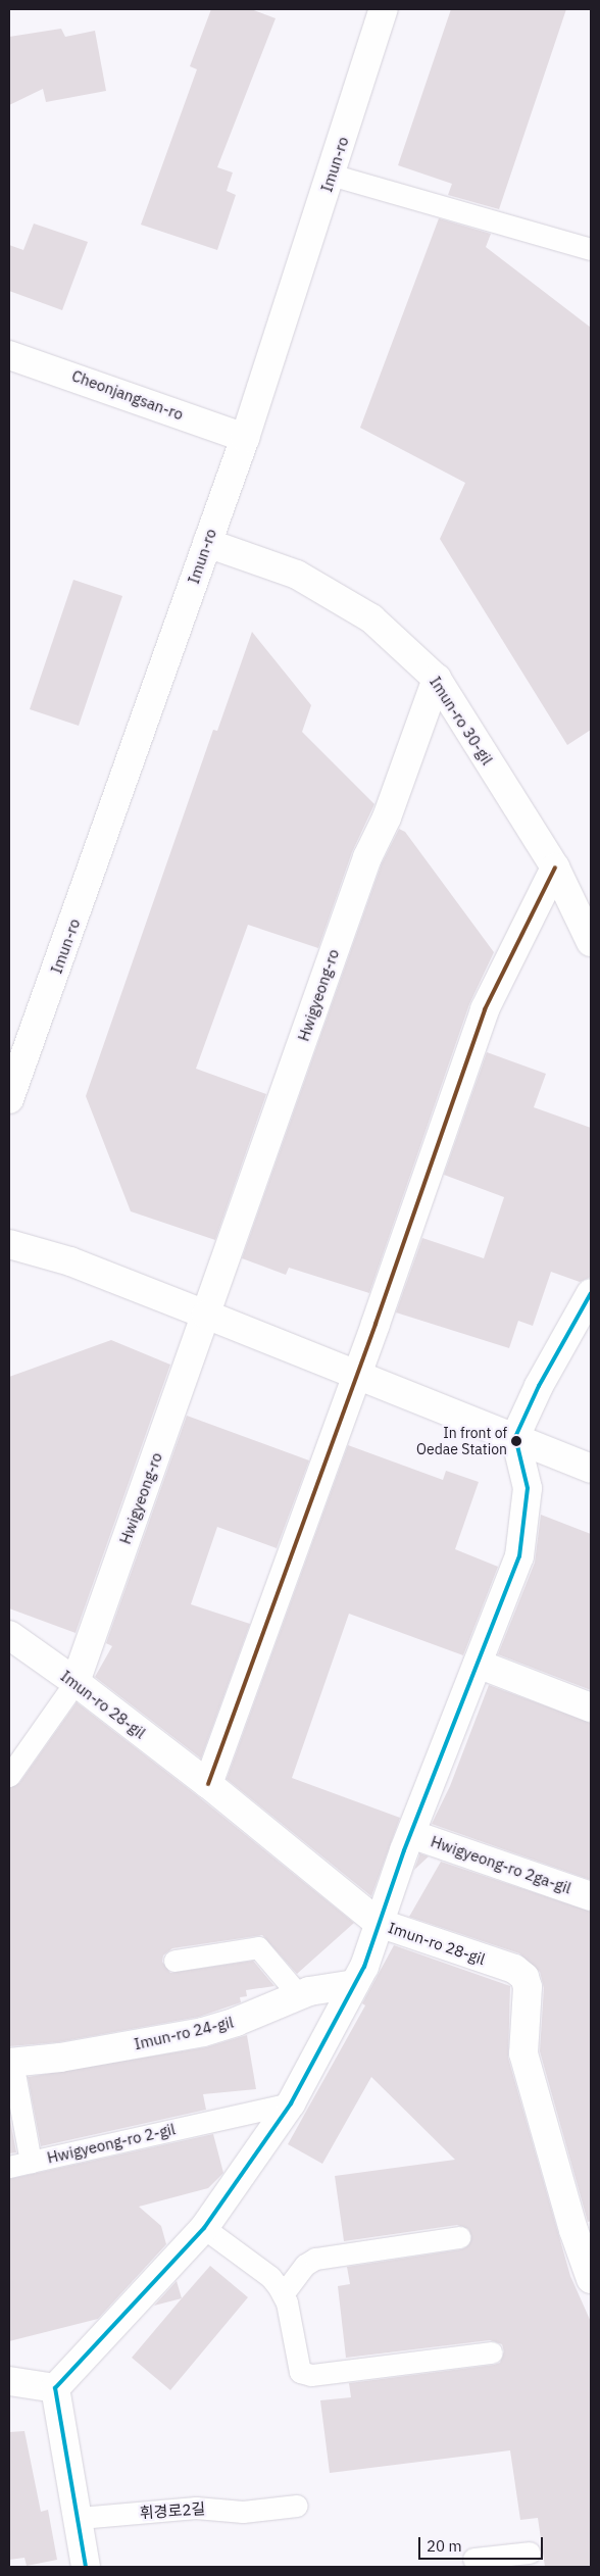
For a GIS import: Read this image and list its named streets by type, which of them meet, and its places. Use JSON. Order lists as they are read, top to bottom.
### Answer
{
  "streets": {
    "street": [
      "Imun-ro",
      "Cheonjangsan-ro",
      "Imun-ro 30-gil",
      "Hwigyeong-ro",
      "Imun-ro 28-gil",
      "Hwigyeong-ro 2ga-gil",
      "Imun-ro 24-gil"
    ],
    "lane": ["Hwigyeong-ro 2-gil", "휘경로2길"]
  },
  "crossings": [
    ["Imun-ro", "Cheonjangsan-ro"],
    ["Imun-ro", "Imun-ro 30-gil"],
    ["Imun-ro 30-gil", "Hwigyeong-ro"],
    ["Hwigyeong-ro", "Imun-ro 28-gil"],
    ["Imun-ro 24-gil", "Hwigyeong-ro 2-gil"]
  ],
  "places": ["In front of Oedae Station"],
  "scale_bar": "20 m"
}
